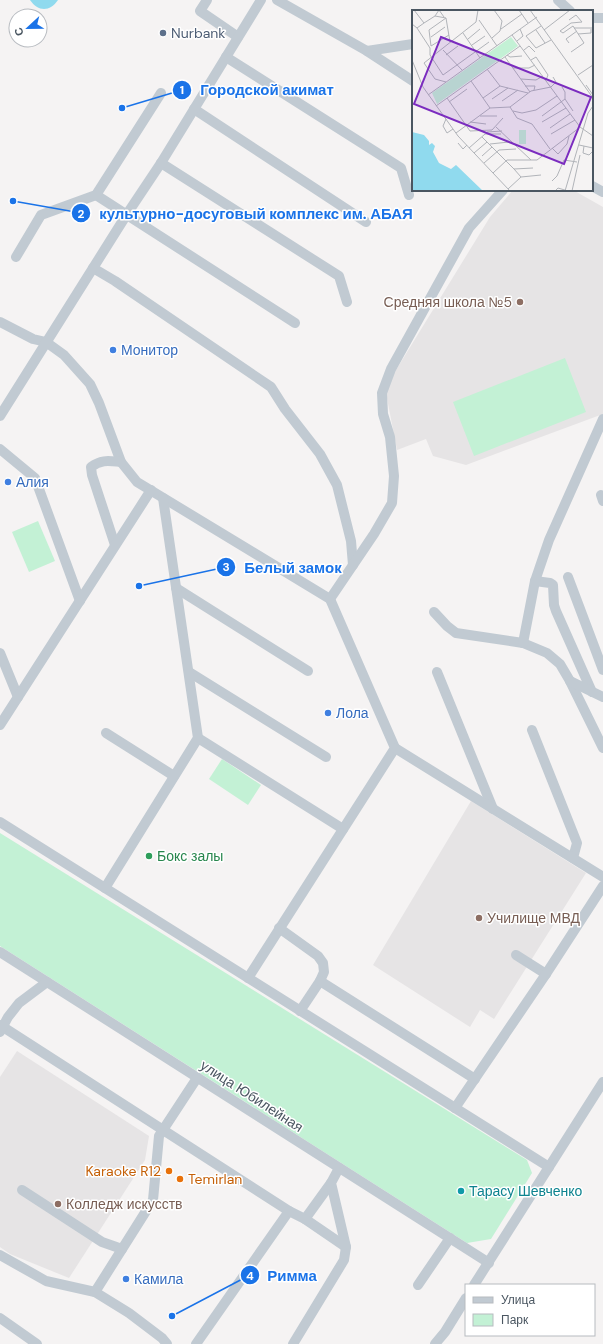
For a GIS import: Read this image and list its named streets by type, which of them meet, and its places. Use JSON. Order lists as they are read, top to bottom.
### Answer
{
  "streets": {
    "street": ["улица Юбилейная"]
  },
  "places": [
    "Nurbank",
    "Городской акимат",
    "культурно-досуговый комплекс им. АБАЯ",
    "Средняя школа №5",
    "Монитор",
    "Алия",
    "Белый замок",
    "Лола",
    "Бокс залы",
    "Училище МВД",
    "Karaoke R12",
    "Temirlan",
    "Тарасу Шевченко",
    "Колледж искусств",
    "Камила",
    "Римма"
  ],
  "legend": ["Улица", "Парк"],
  "north": "left"
}
